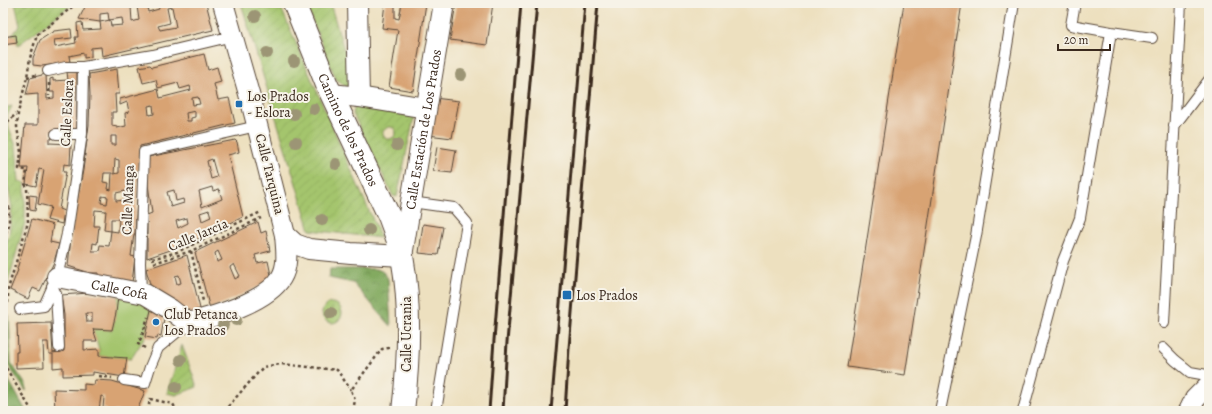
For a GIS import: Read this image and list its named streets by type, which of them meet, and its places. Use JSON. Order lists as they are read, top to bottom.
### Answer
{
  "streets": {
    "main road": ["Camino de los Prados", "Calle Ucrania"],
    "street": ["Calle Estación de Los Prados", "Calle Tarquina", "Calle Cofa"],
    "lane": ["Calle Eslora", "Calle Manga"],
    "path": ["Calle Jarcia"]
  },
  "crossings": [
    ["Calle Eslora", "Calle Tarquina"],
    ["Calle Eslora", "Calle Cofa"],
    ["Camino de los Prados", "Calle Estación de Los Prados"],
    ["Camino de los Prados", "Calle Ucrania"],
    ["Calle Estación de Los Prados", "Calle Ucrania"],
    ["Calle Tarquina", "Calle Manga"],
    ["Calle Tarquina", "Calle Cofa"],
    ["Calle Manga", "Calle Jarcia"],
    ["Calle Manga", "Calle Cofa"]
  ],
  "places": {
    "transit": ["Los Prados - Eslora", "Los Prados"],
    "other": ["Club Petanca Los Prados"]
  },
  "scale_bar": "20 m"
}
